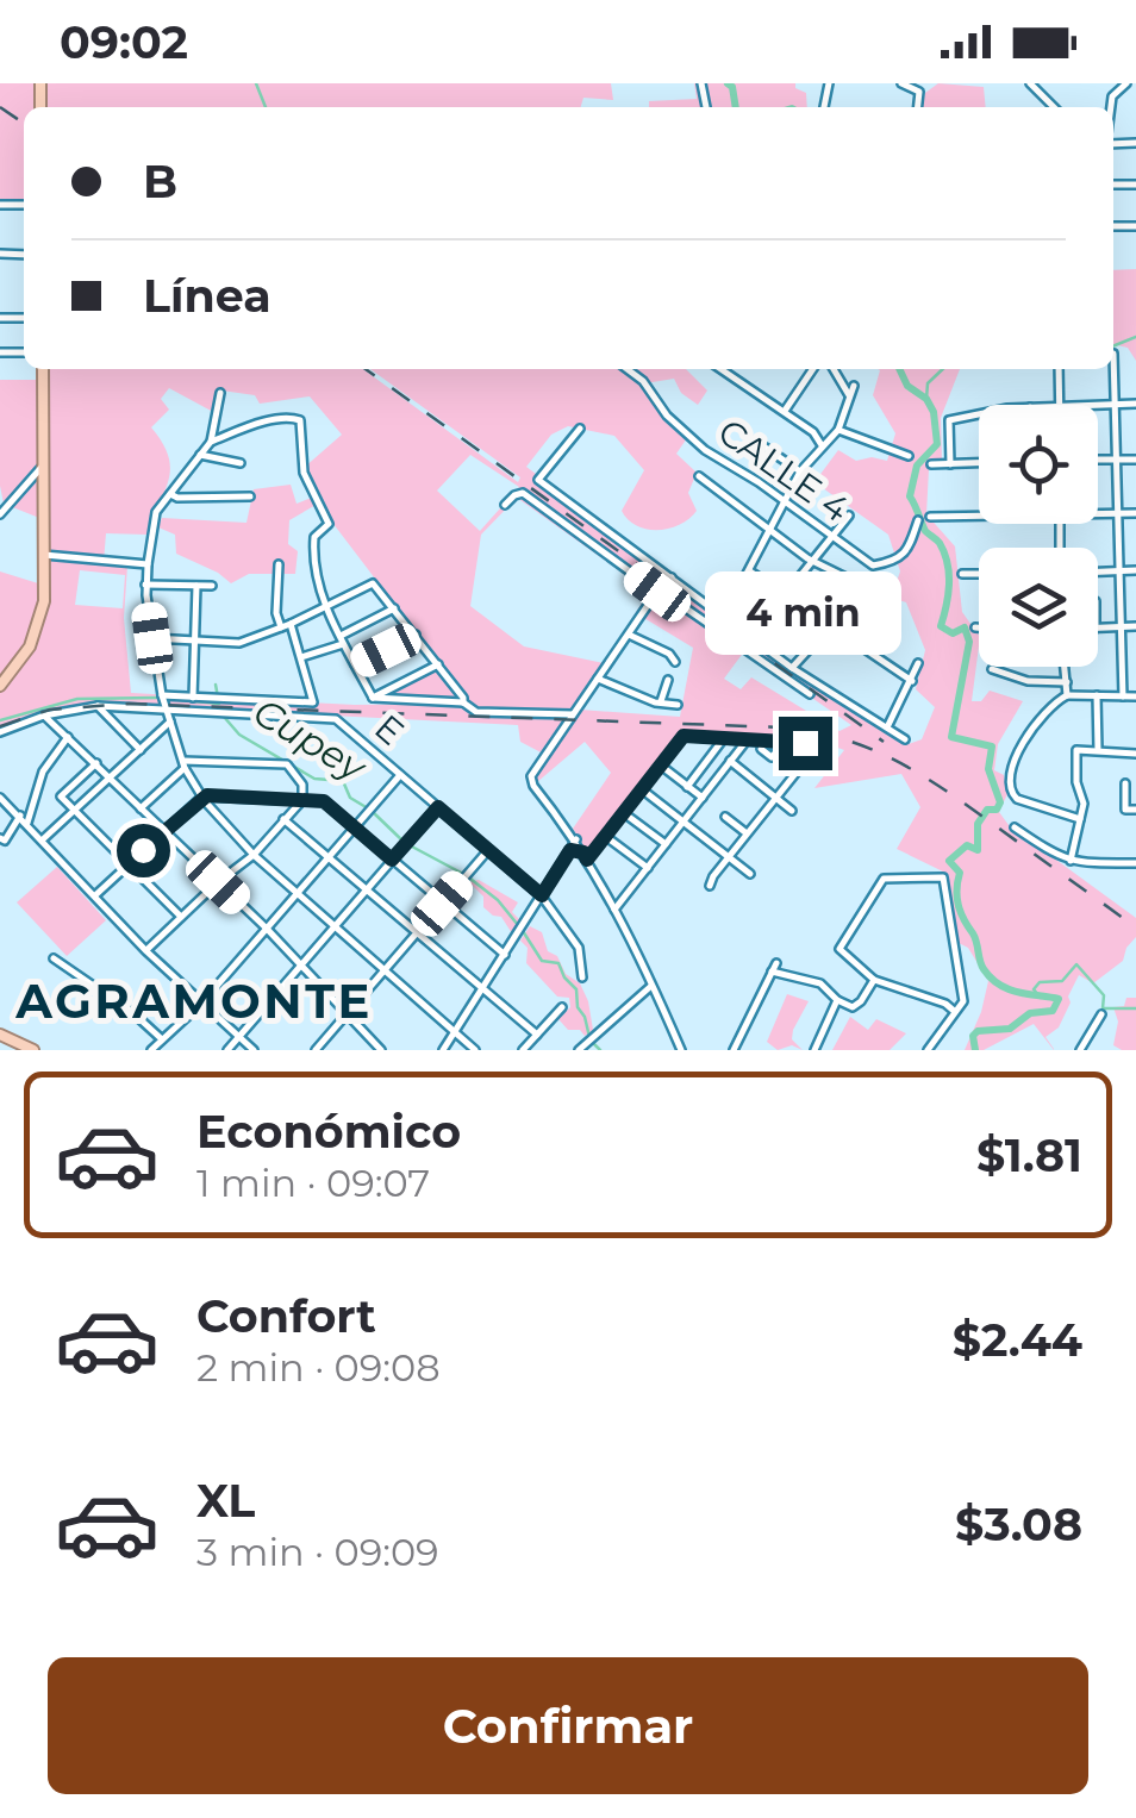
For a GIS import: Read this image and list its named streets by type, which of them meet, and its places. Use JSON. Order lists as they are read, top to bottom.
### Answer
{
  "streets": {
    "street": ["CALLE 4", "E"]
  },
  "districts": ["AGRAMONTE"],
  "water": ["Cupey"],
  "page": {
    "status": "09:02",
    "banner": ["B", "Línea"],
    "bubble": "4 min",
    "list": [
      {
        "name": "Económico",
        "note": "1 min · 09:07",
        "value": "$1.81"
      },
      {
        "name": "Confort",
        "note": "2 min · 09:08",
        "value": "$2.44"
      },
      {
        "name": "XL",
        "note": "3 min · 09:09",
        "value": "$3.08"
      }
    ],
    "buttons": "Confirmar"
  }
}
